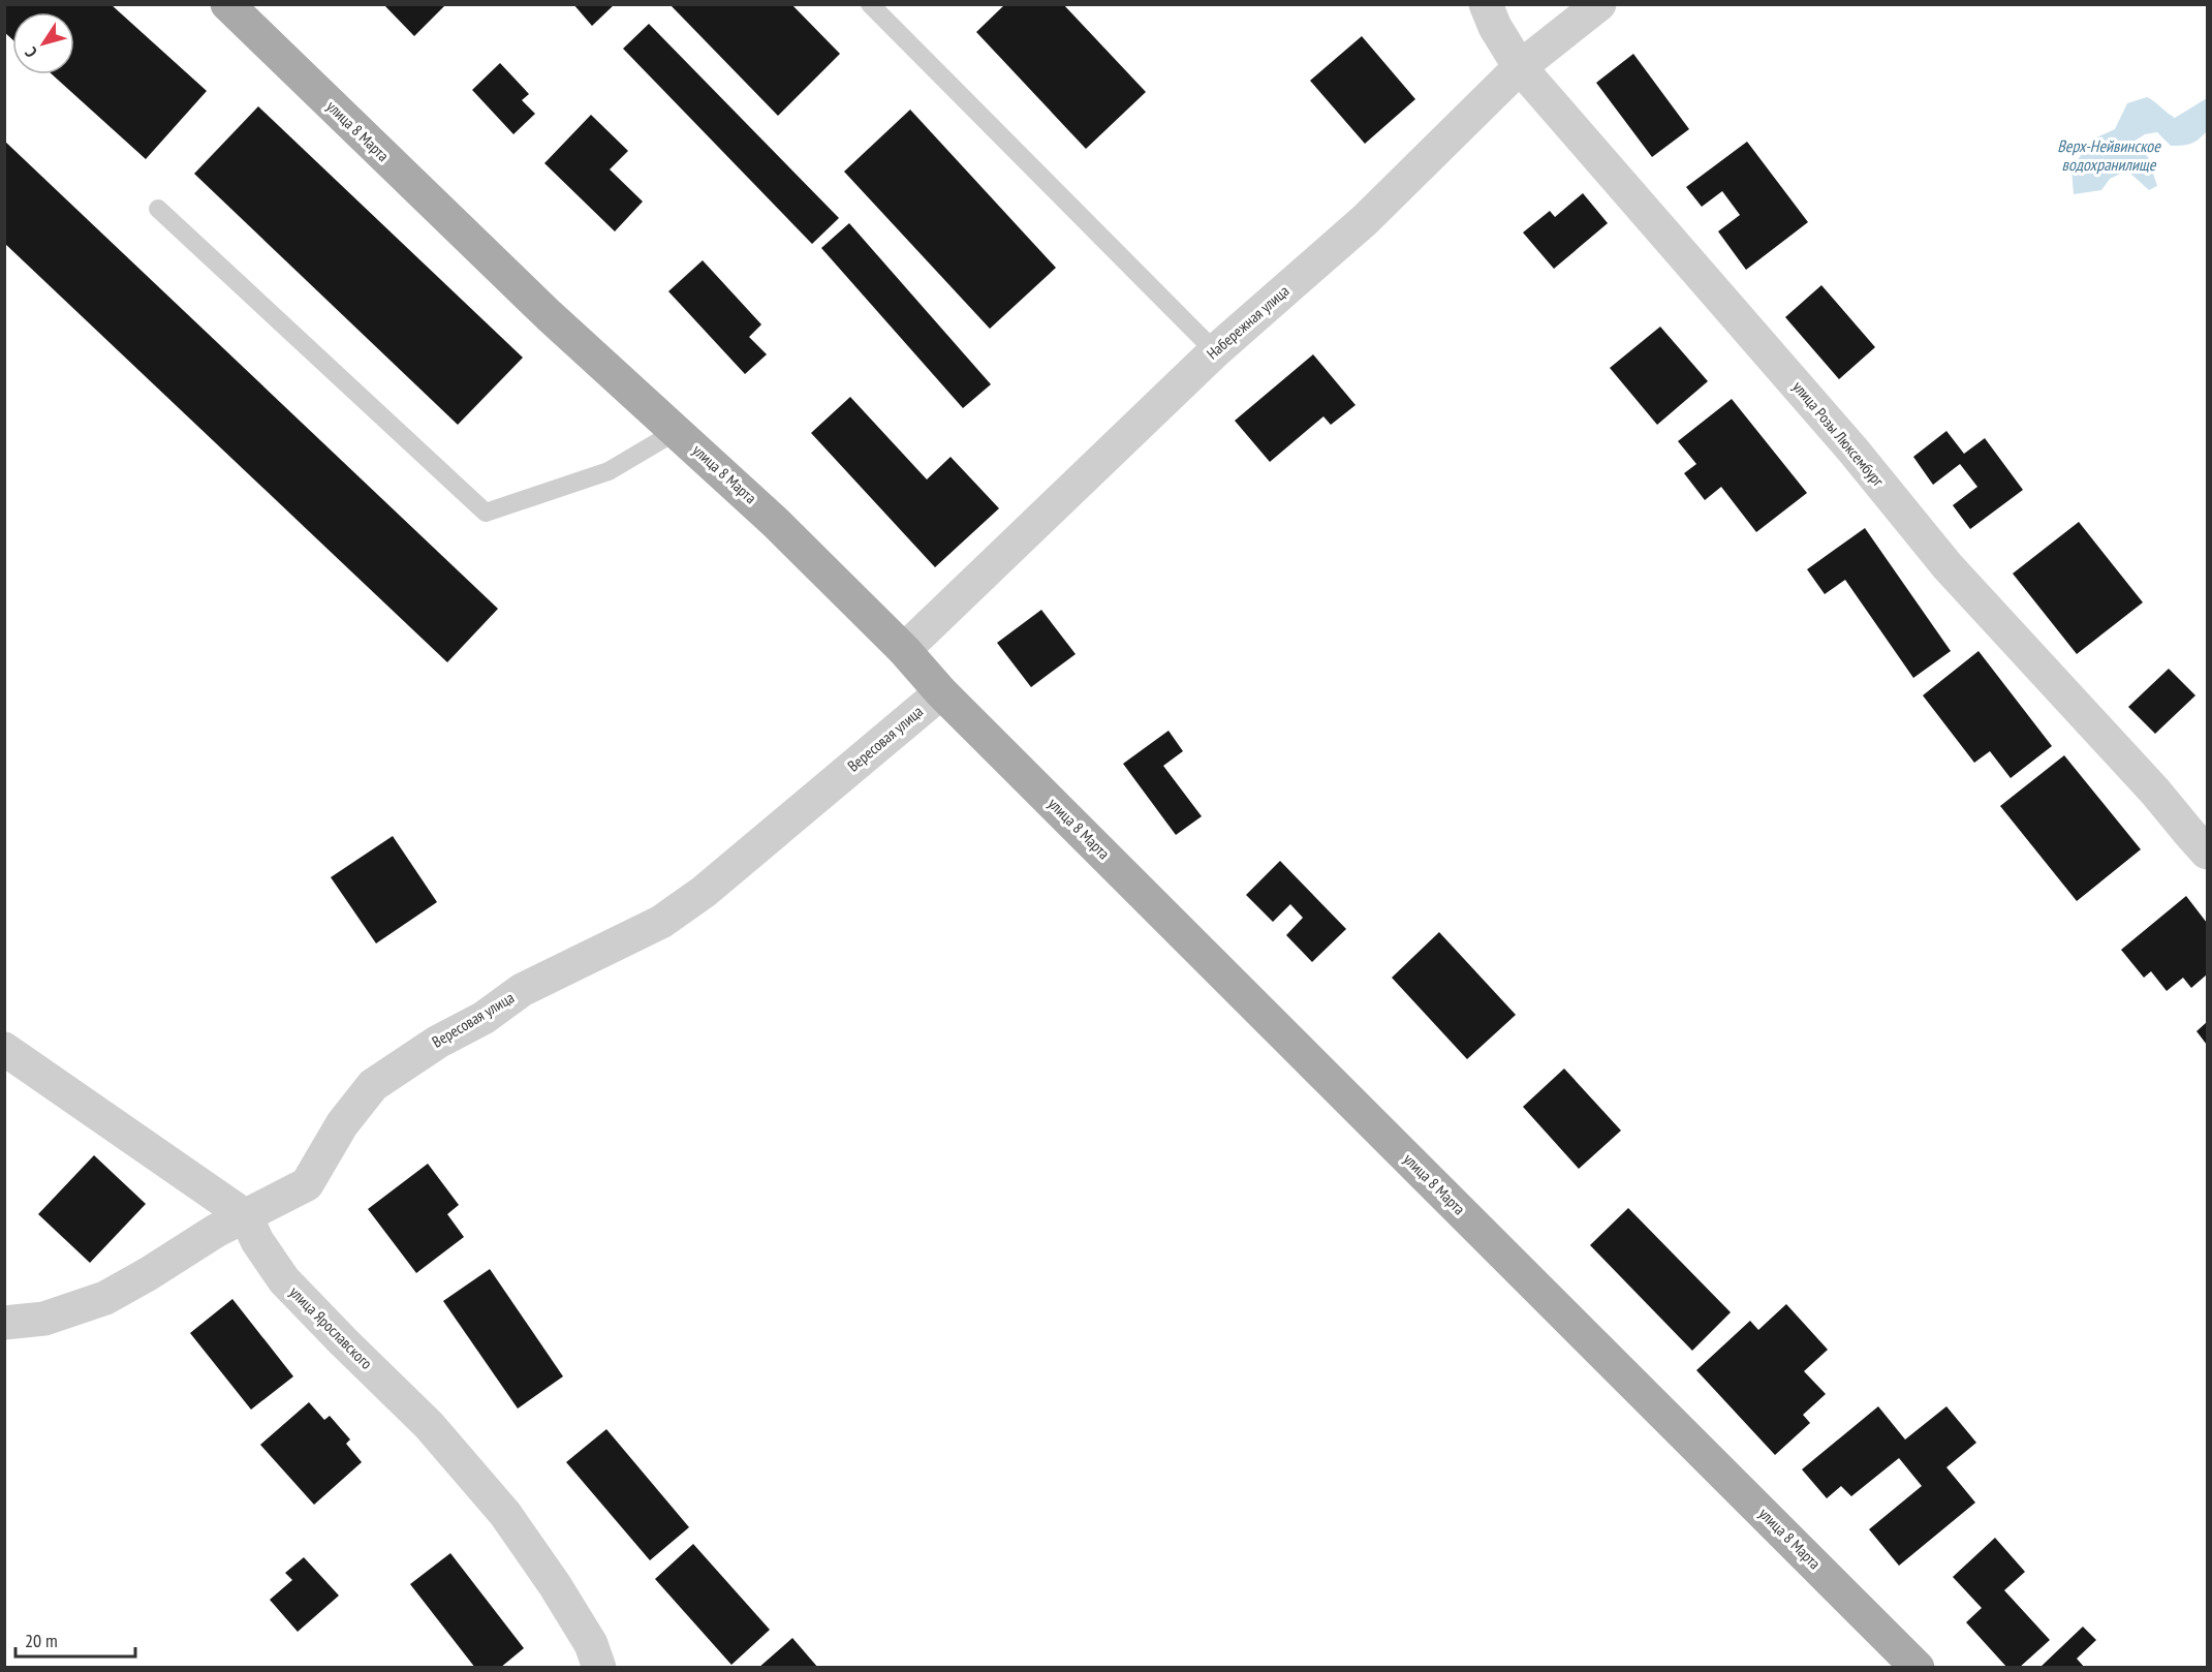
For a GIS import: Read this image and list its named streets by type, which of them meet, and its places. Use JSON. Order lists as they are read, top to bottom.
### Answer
{
  "streets": {
    "main road": ["улица 8 Марта"],
    "street": [
      "Набережная улица",
      "улица Розы Люксембург",
      "Вересовая улица",
      "улица Ярославского"
    ]
  },
  "crossings": [
    ["улица 8 Марта", "Набережная улица"],
    ["улица 8 Марта", "Вересовая улица"],
    ["Набережная улица", "улица Розы Люксембург"],
    ["Вересовая улица", "улица Ярославского"]
  ],
  "water": ["Верх-Нейвинское водохранилище"],
  "scale_bar": "20 m",
  "north": "bottom left"
}
